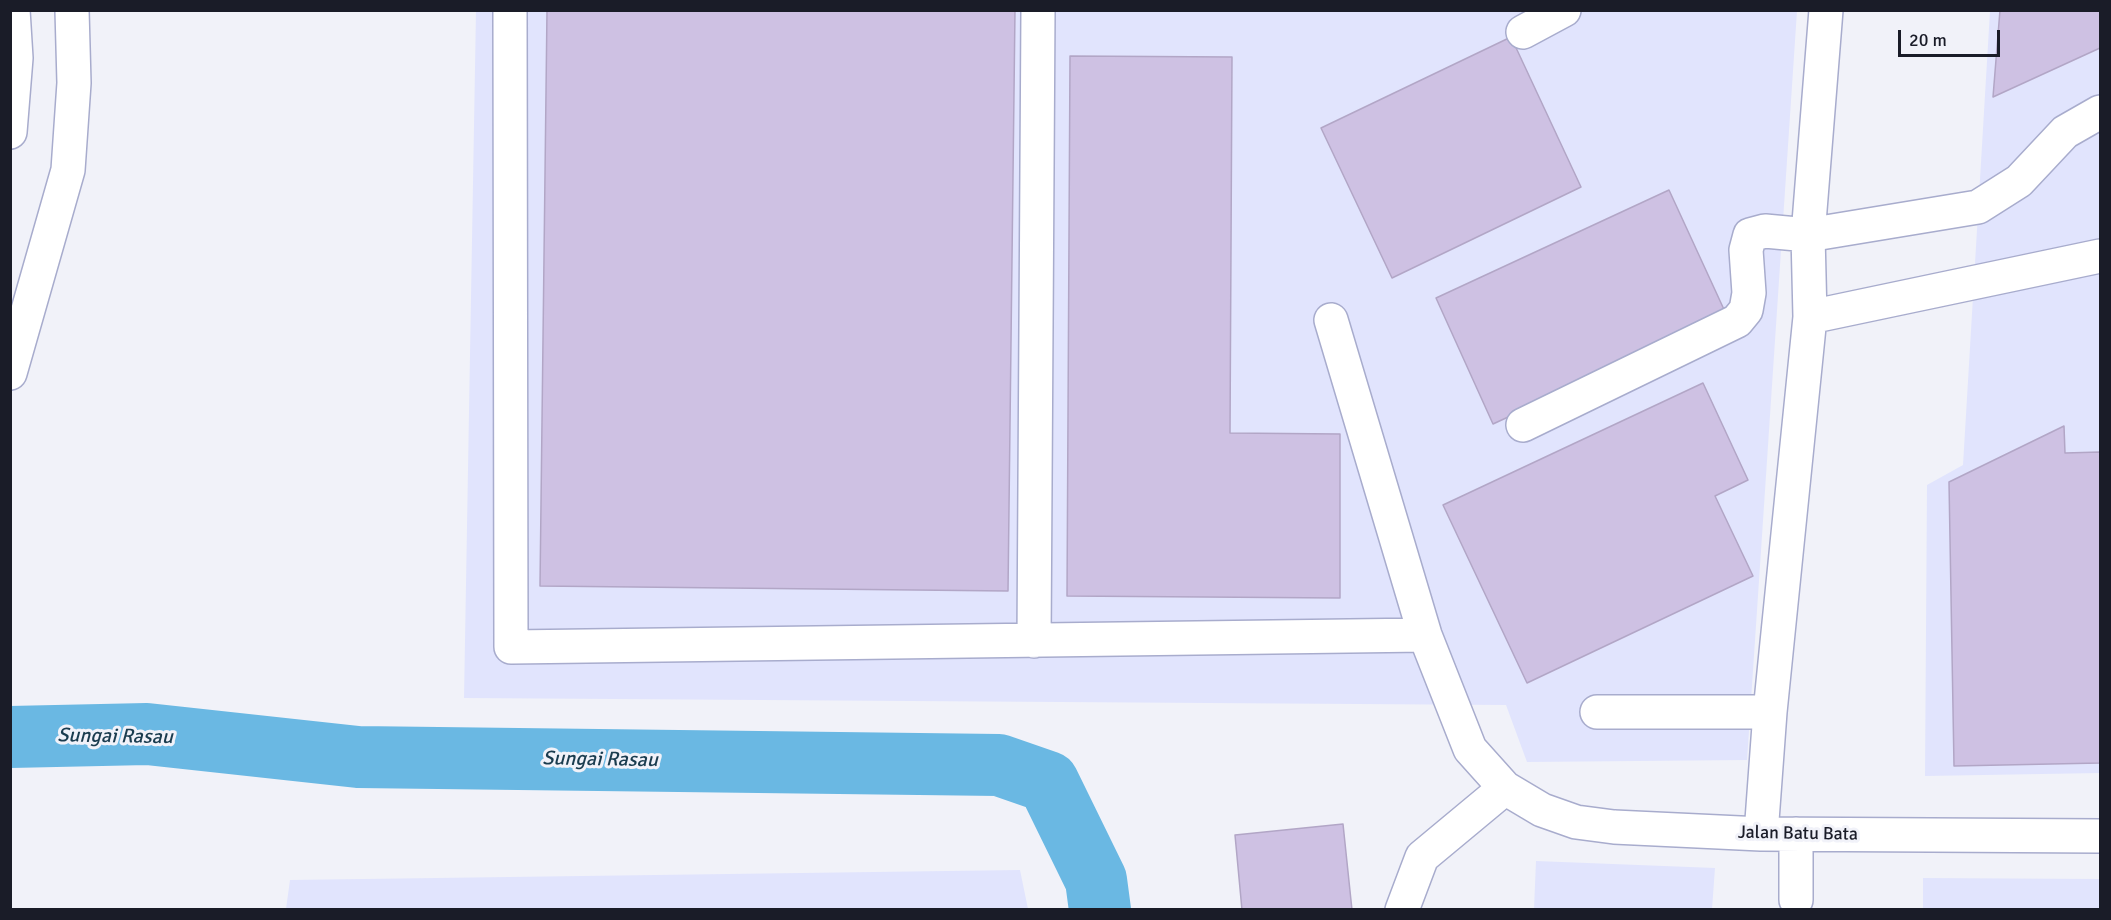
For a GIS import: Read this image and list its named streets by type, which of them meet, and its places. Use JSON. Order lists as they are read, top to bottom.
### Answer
{
  "streets": {
    "main road": ["Jalan Batu Bata"]
  },
  "water": ["Sungai Rasau"],
  "scale_bar": "20 m"
}
